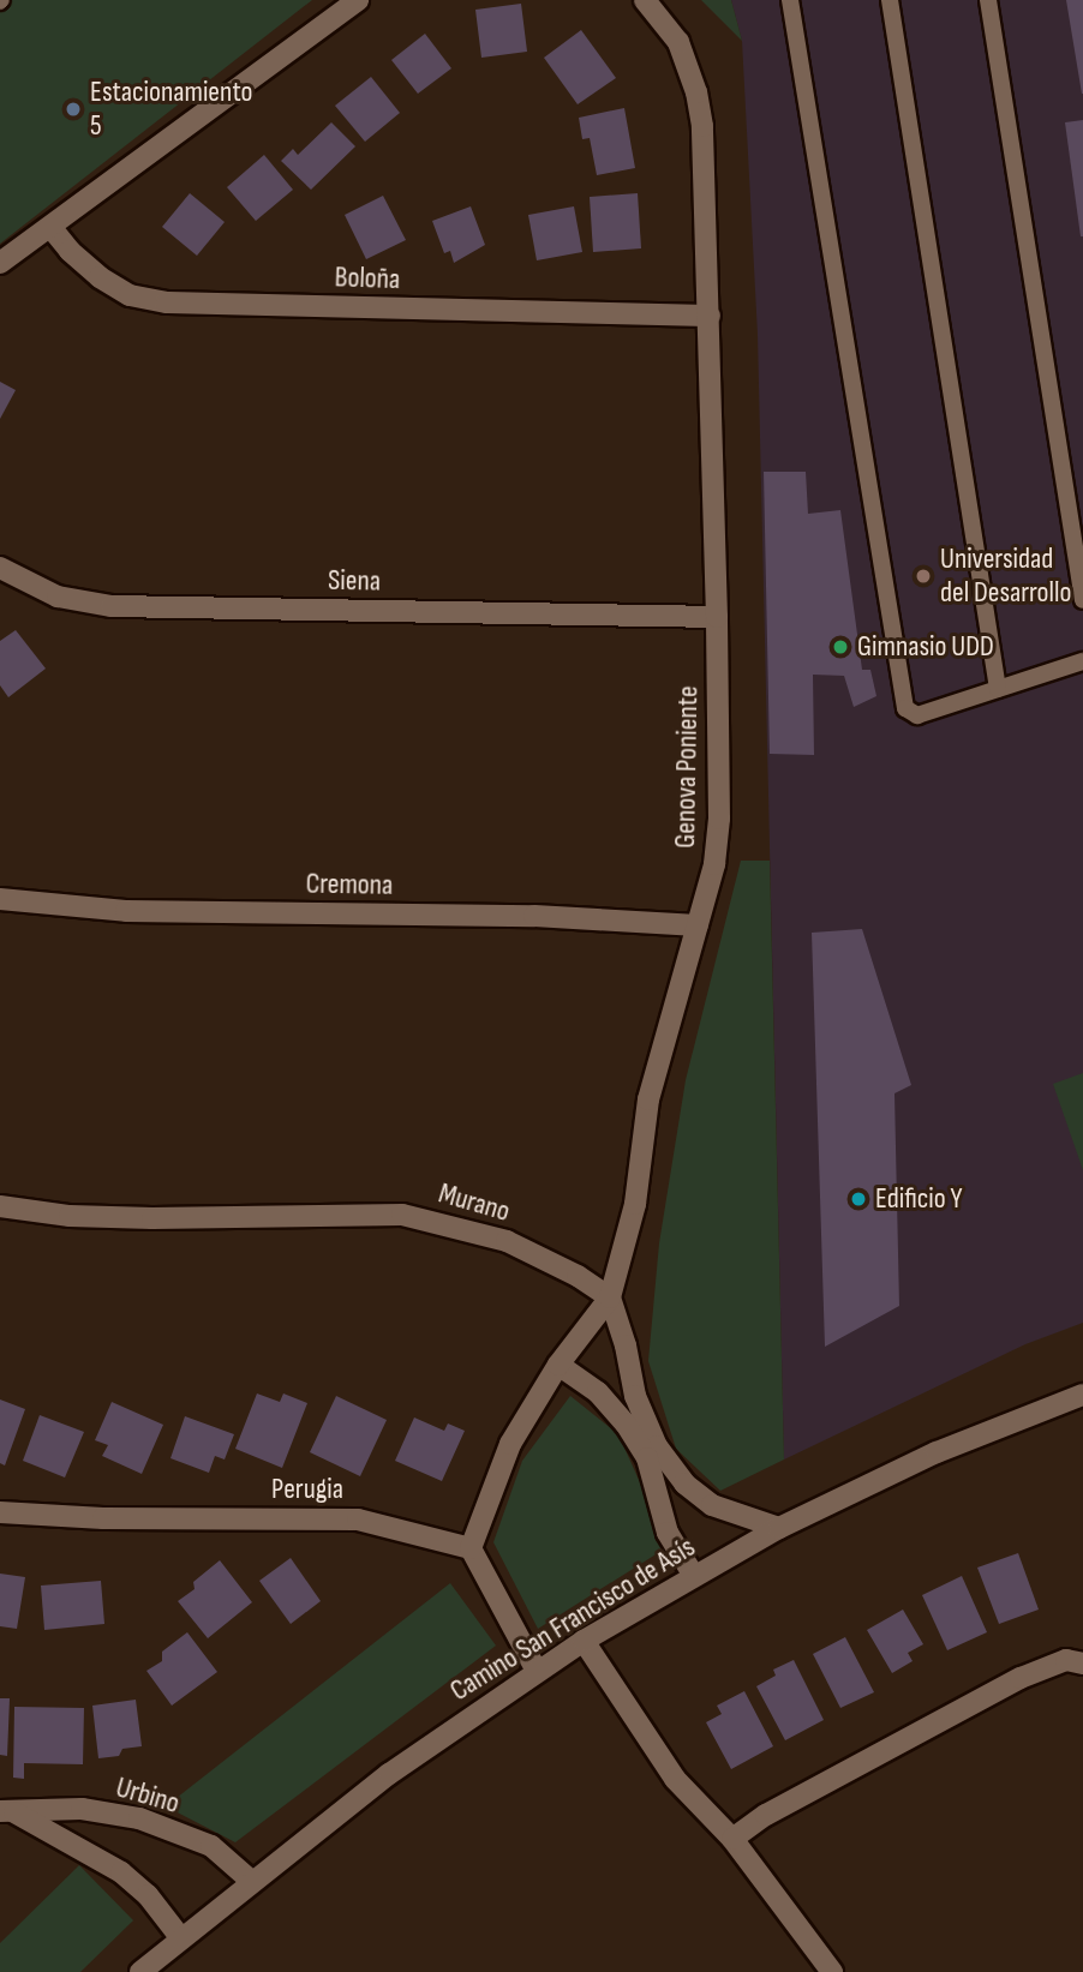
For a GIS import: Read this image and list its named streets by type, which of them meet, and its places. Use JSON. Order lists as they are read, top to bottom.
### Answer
{
  "streets": {
    "street": [
      "Boloña",
      "Siena",
      "Genova Poniente",
      "Cremona",
      "Murano",
      "Perugia",
      "Camino San Francisco de Asís",
      "Urbino"
    ]
  },
  "crossings": [
    ["Boloña", "Genova Poniente"],
    ["Siena", "Genova Poniente"],
    ["Genova Poniente", "Cremona"],
    ["Genova Poniente", "Murano"],
    ["Genova Poniente", "Perugia"],
    ["Camino San Francisco de Asís", "Urbino"]
  ],
  "places": [
    "Estacionamiento 5",
    "Universidad del Desarrollo",
    "Gimnasio UDD",
    "Edificio Y"
  ]
}
